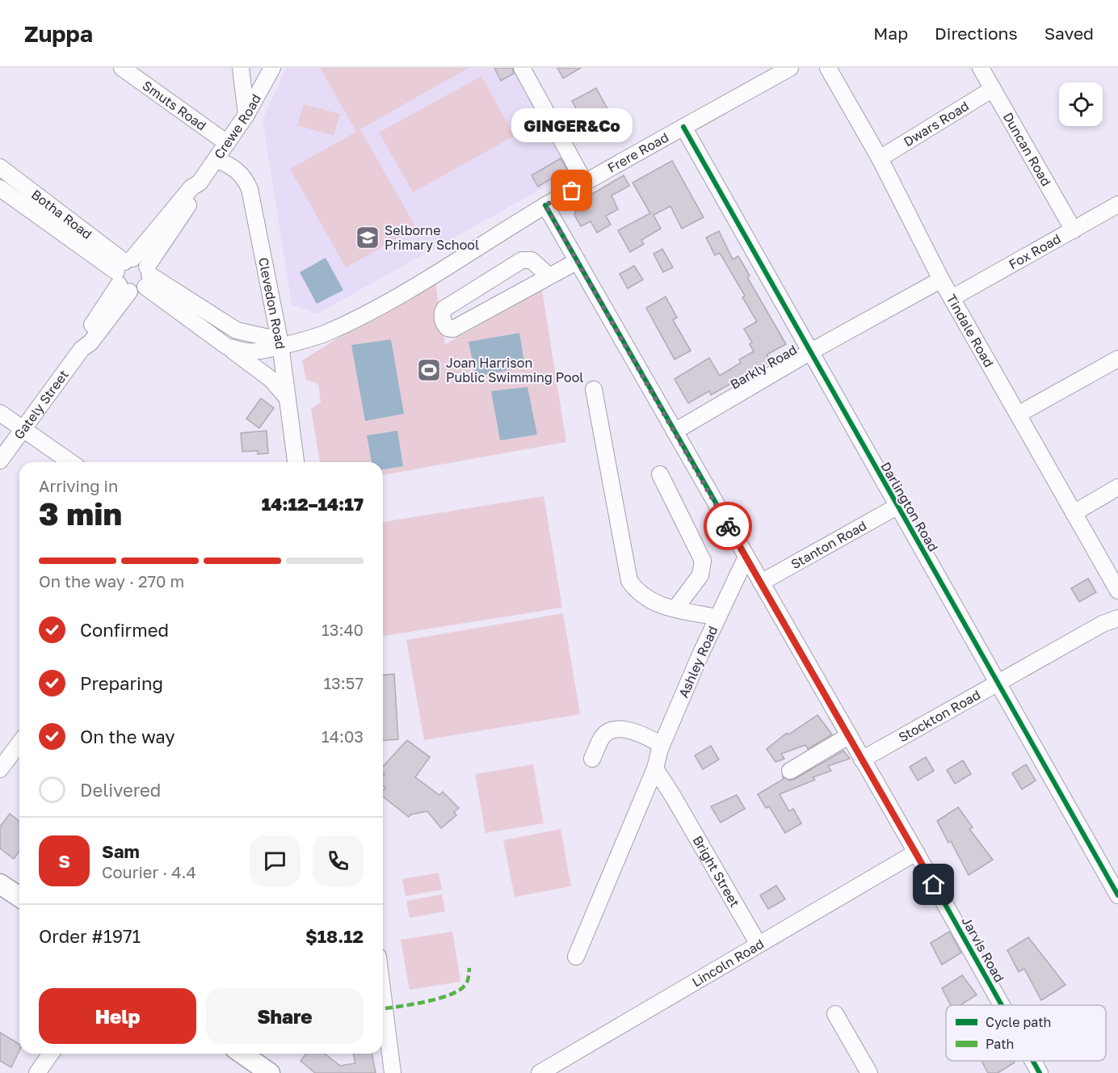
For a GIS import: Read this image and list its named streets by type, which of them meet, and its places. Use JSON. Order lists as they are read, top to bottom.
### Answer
{
  "streets": {
    "street": [
      "Smuts Road",
      "Dwars Road",
      "Crewe Road",
      "Duncan Road",
      "Frere Road",
      "Botha Road",
      "Fox Road",
      "Clevedon Road",
      "Tindale Road",
      "Barkly Road",
      "Gately Street",
      "Darlington Road",
      "Stanton Road",
      "Ashley Road",
      "Stockton Road",
      "Bright Street",
      "Jarvis Road",
      "Lincoln Road"
    ]
  },
  "crossings": [
    ["Smuts Road", "Crewe Road"],
    ["Dwars Road", "Duncan Road"],
    ["Dwars Road", "Tindale Road"],
    ["Crewe Road", "Botha Road"],
    ["Crewe Road", "Clevedon Road"],
    ["Crewe Road", "Gately Street"],
    ["Duncan Road", "Fox Road"],
    ["Frere Road", "Clevedon Road"],
    ["Frere Road", "Darlington Road"],
    ["Frere Road", "Jarvis Road"],
    ["Botha Road", "Gately Street"],
    ["Fox Road", "Tindale Road"],
    ["Tindale Road", "Barkly Road"],
    ["Barkly Road", "Darlington Road"],
    ["Barkly Road", "Jarvis Road"],
    ["Darlington Road", "Stanton Road"],
    ["Darlington Road", "Stockton Road"],
    ["Stanton Road", "Jarvis Road"],
    ["Ashley Road", "Bright Street"],
    ["Ashley Road", "Jarvis Road"],
    ["Stockton Road", "Jarvis Road"],
    ["Bright Street", "Lincoln Road"],
    ["Jarvis Road", "Lincoln Road"]
  ],
  "places": {
    "other": ["GINGER&Co"],
    "school or university": ["Selborne Primary School"],
    "sports": ["Joan Harrison Public Swimming Pool"]
  },
  "legend": ["Cycle path", "Path"],
  "page": {
    "header": "Zuppa",
    "nav": ["Map", "Directions", "Saved"],
    "bubble": "GINGER&Co",
    "heading": ["3 min", "Arriving in", "14:12–14:17"],
    "panel": [
      "Sam",
      "Courier · 4.4",
      "Order #1971",
      "$18.12"
    ],
    "bar": "On the way · 270 m",
    "list": [
      ["Confirmed", "13:40"],
      ["Preparing", "13:57"],
      ["On the way", "14:03"],
      "Delivered"
    ],
    "round": "S",
    "buttons": ["Help", "Share"]
  }
}
